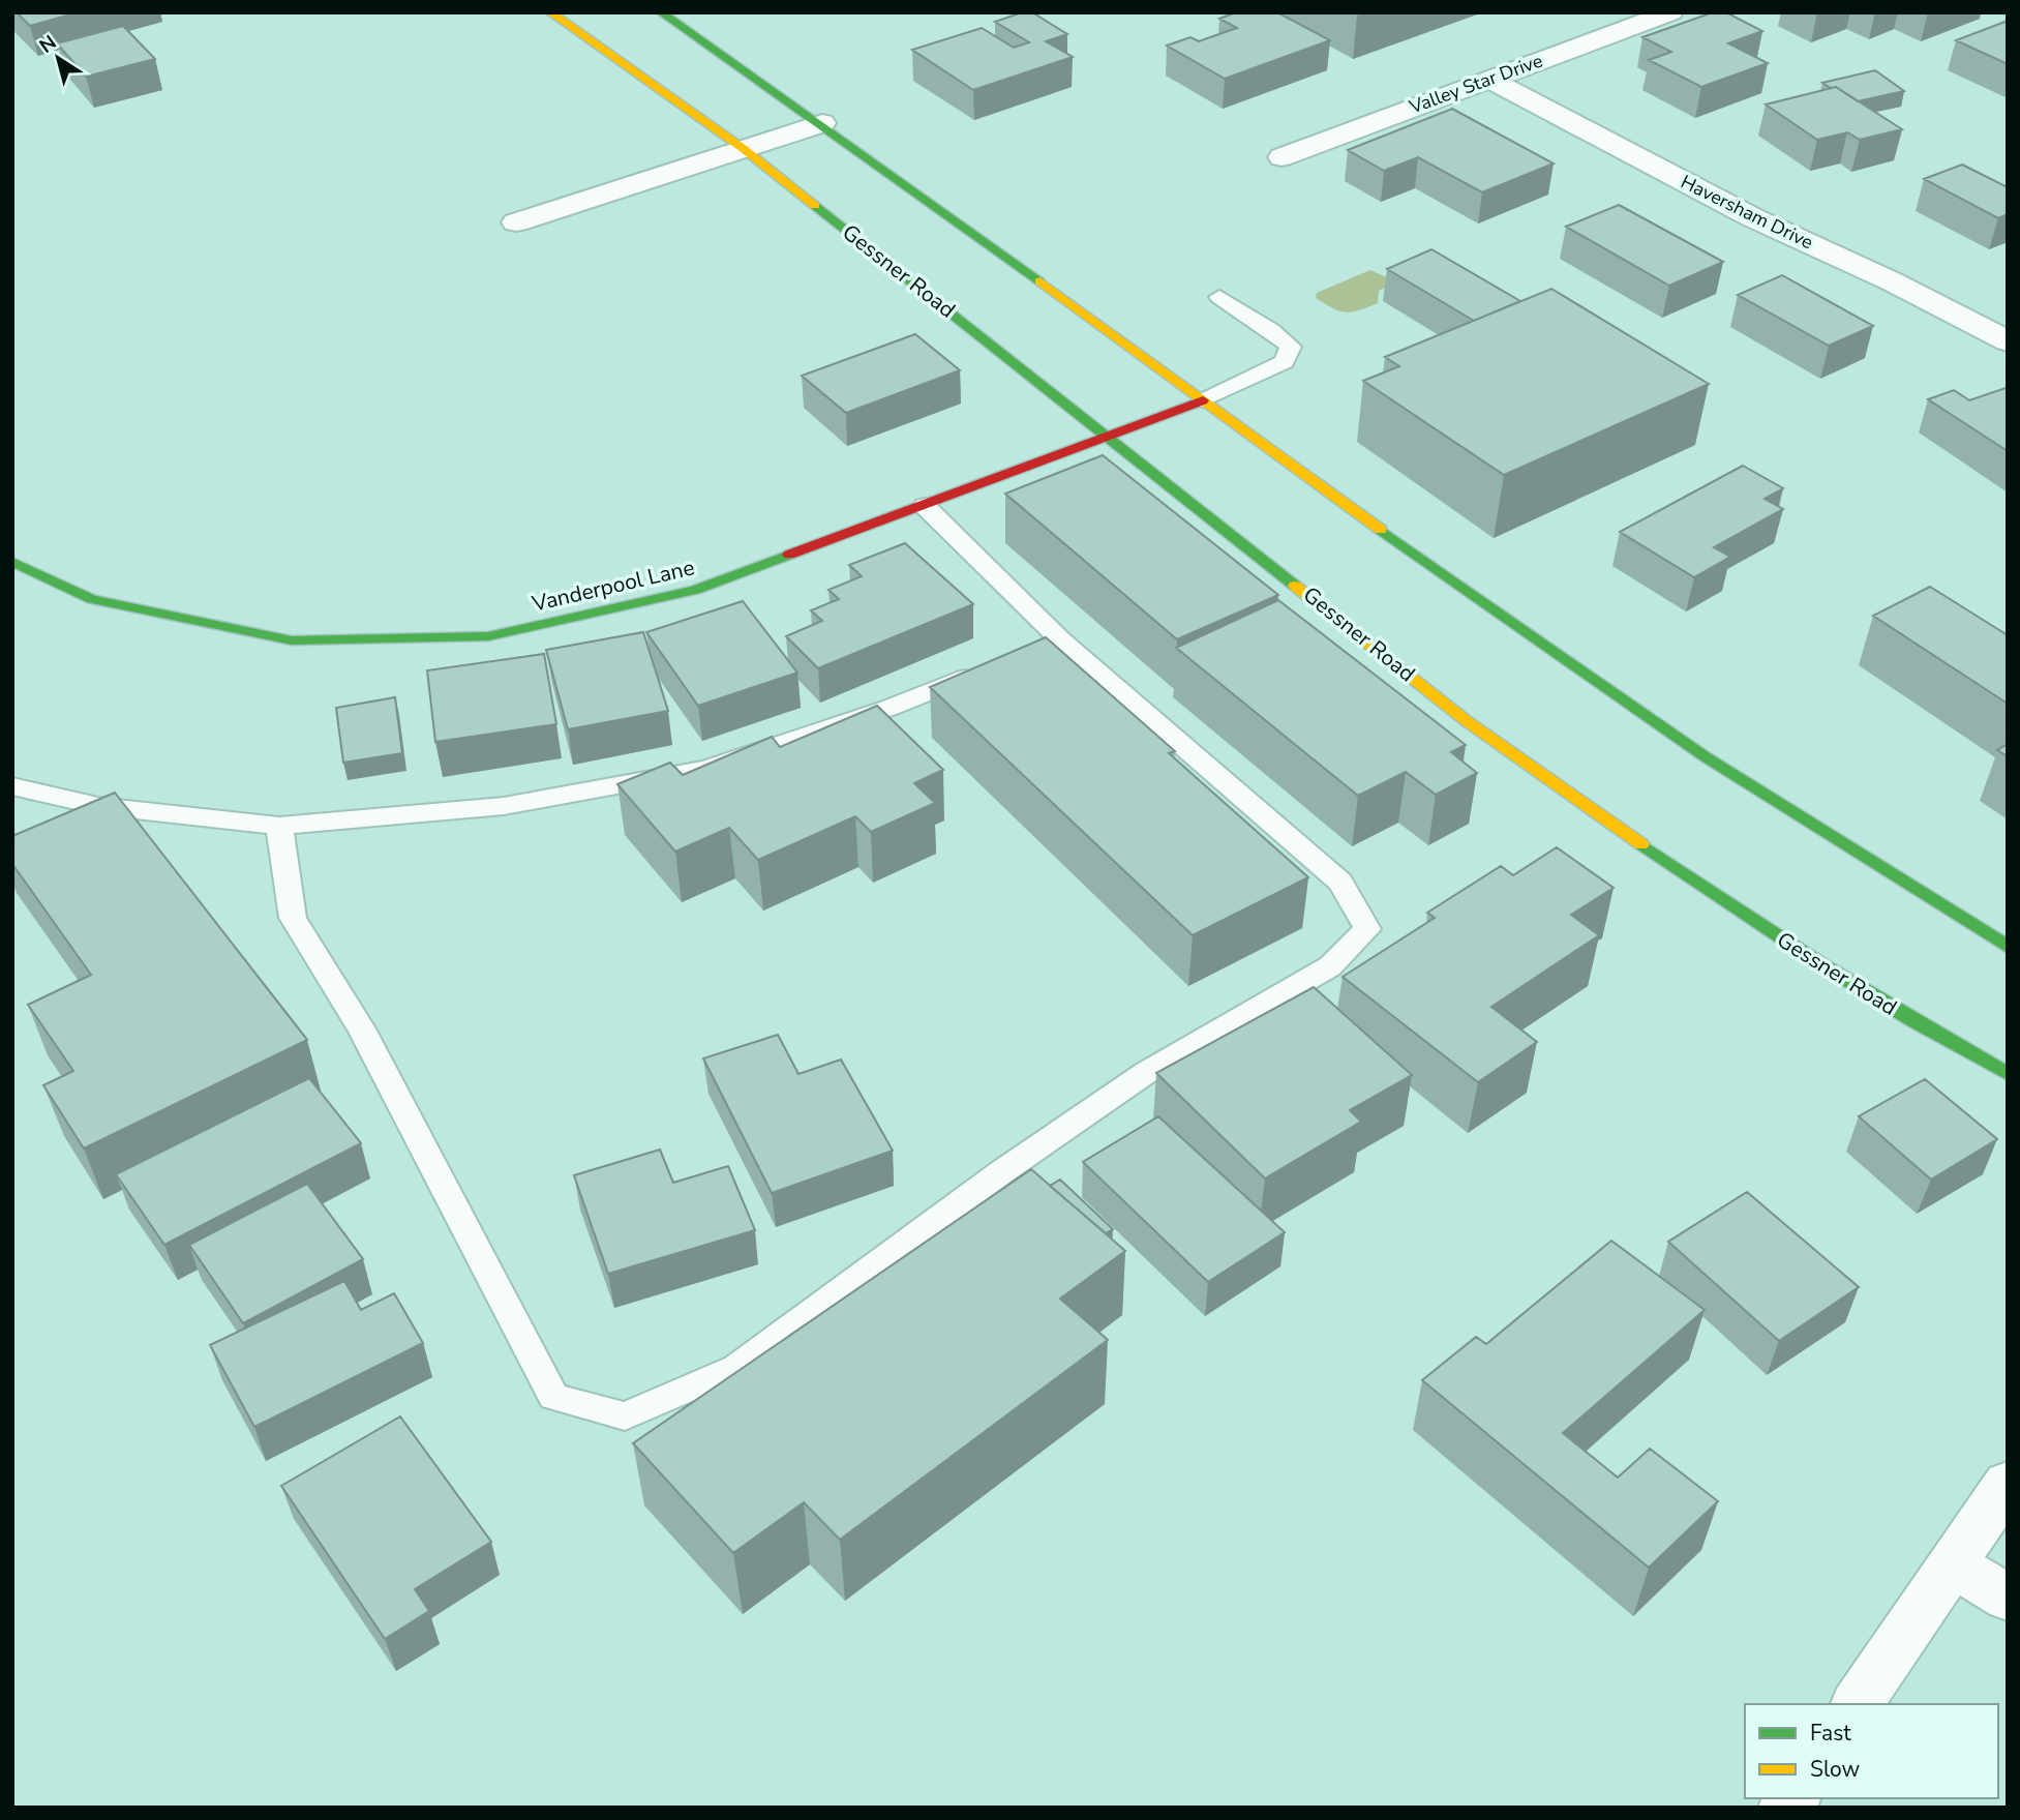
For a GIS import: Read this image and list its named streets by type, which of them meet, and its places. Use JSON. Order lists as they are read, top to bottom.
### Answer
{
  "streets": {
    "main road": ["Gessner Road", "Vanderpool Lane"],
    "street": ["Valley Star Drive", "Haversham Drive"]
  },
  "crossings": [
    ["Valley Star Drive", "Haversham Drive"],
    ["Gessner Road", "Vanderpool Lane"]
  ],
  "legend": ["Fast", "Slow"],
  "north": "top left"
}
